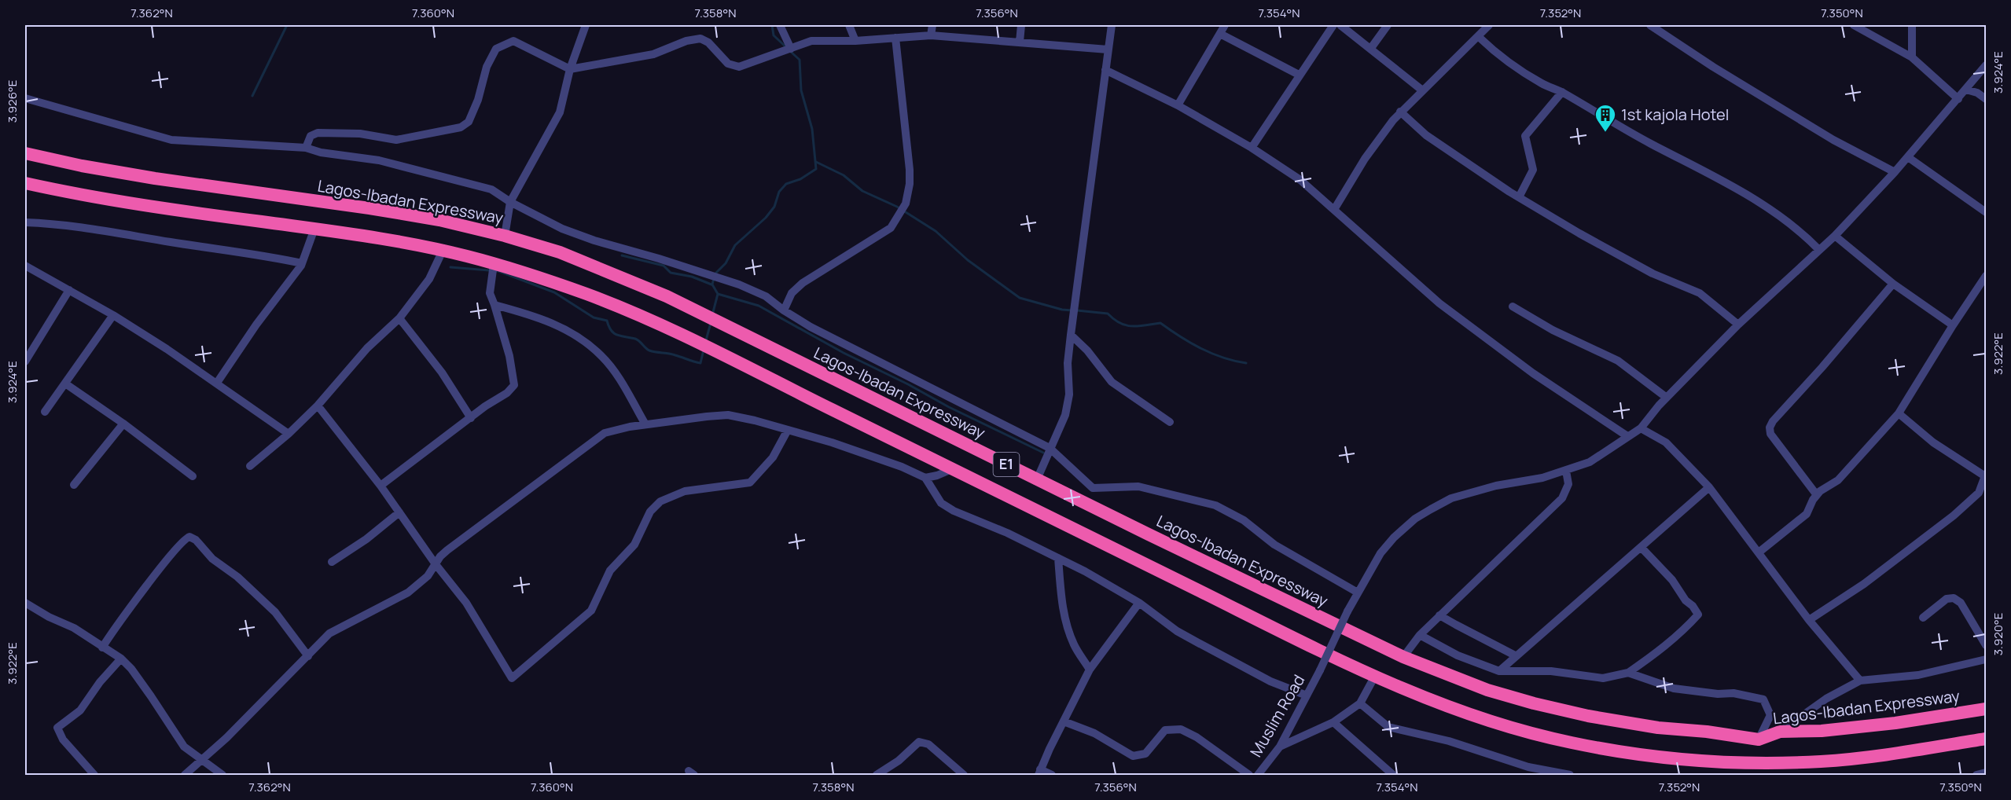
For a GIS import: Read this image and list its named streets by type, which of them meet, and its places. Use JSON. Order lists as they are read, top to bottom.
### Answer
{
  "streets": {
    "highway": ["Lagos-Ibadan Expressway", "E1"],
    "street": ["Muslim Road"]
  },
  "places": {
    "building": ["1st kajola Hotel"]
  },
  "coordinates": [
    "7.362°N",
    "7.360°N",
    "7.358°N",
    "7.356°N",
    "7.354°N",
    "7.352°N",
    "7.350°N",
    "3.924°E",
    "3.926°E",
    "3.922°E",
    "3.920°E"
  ]
}
